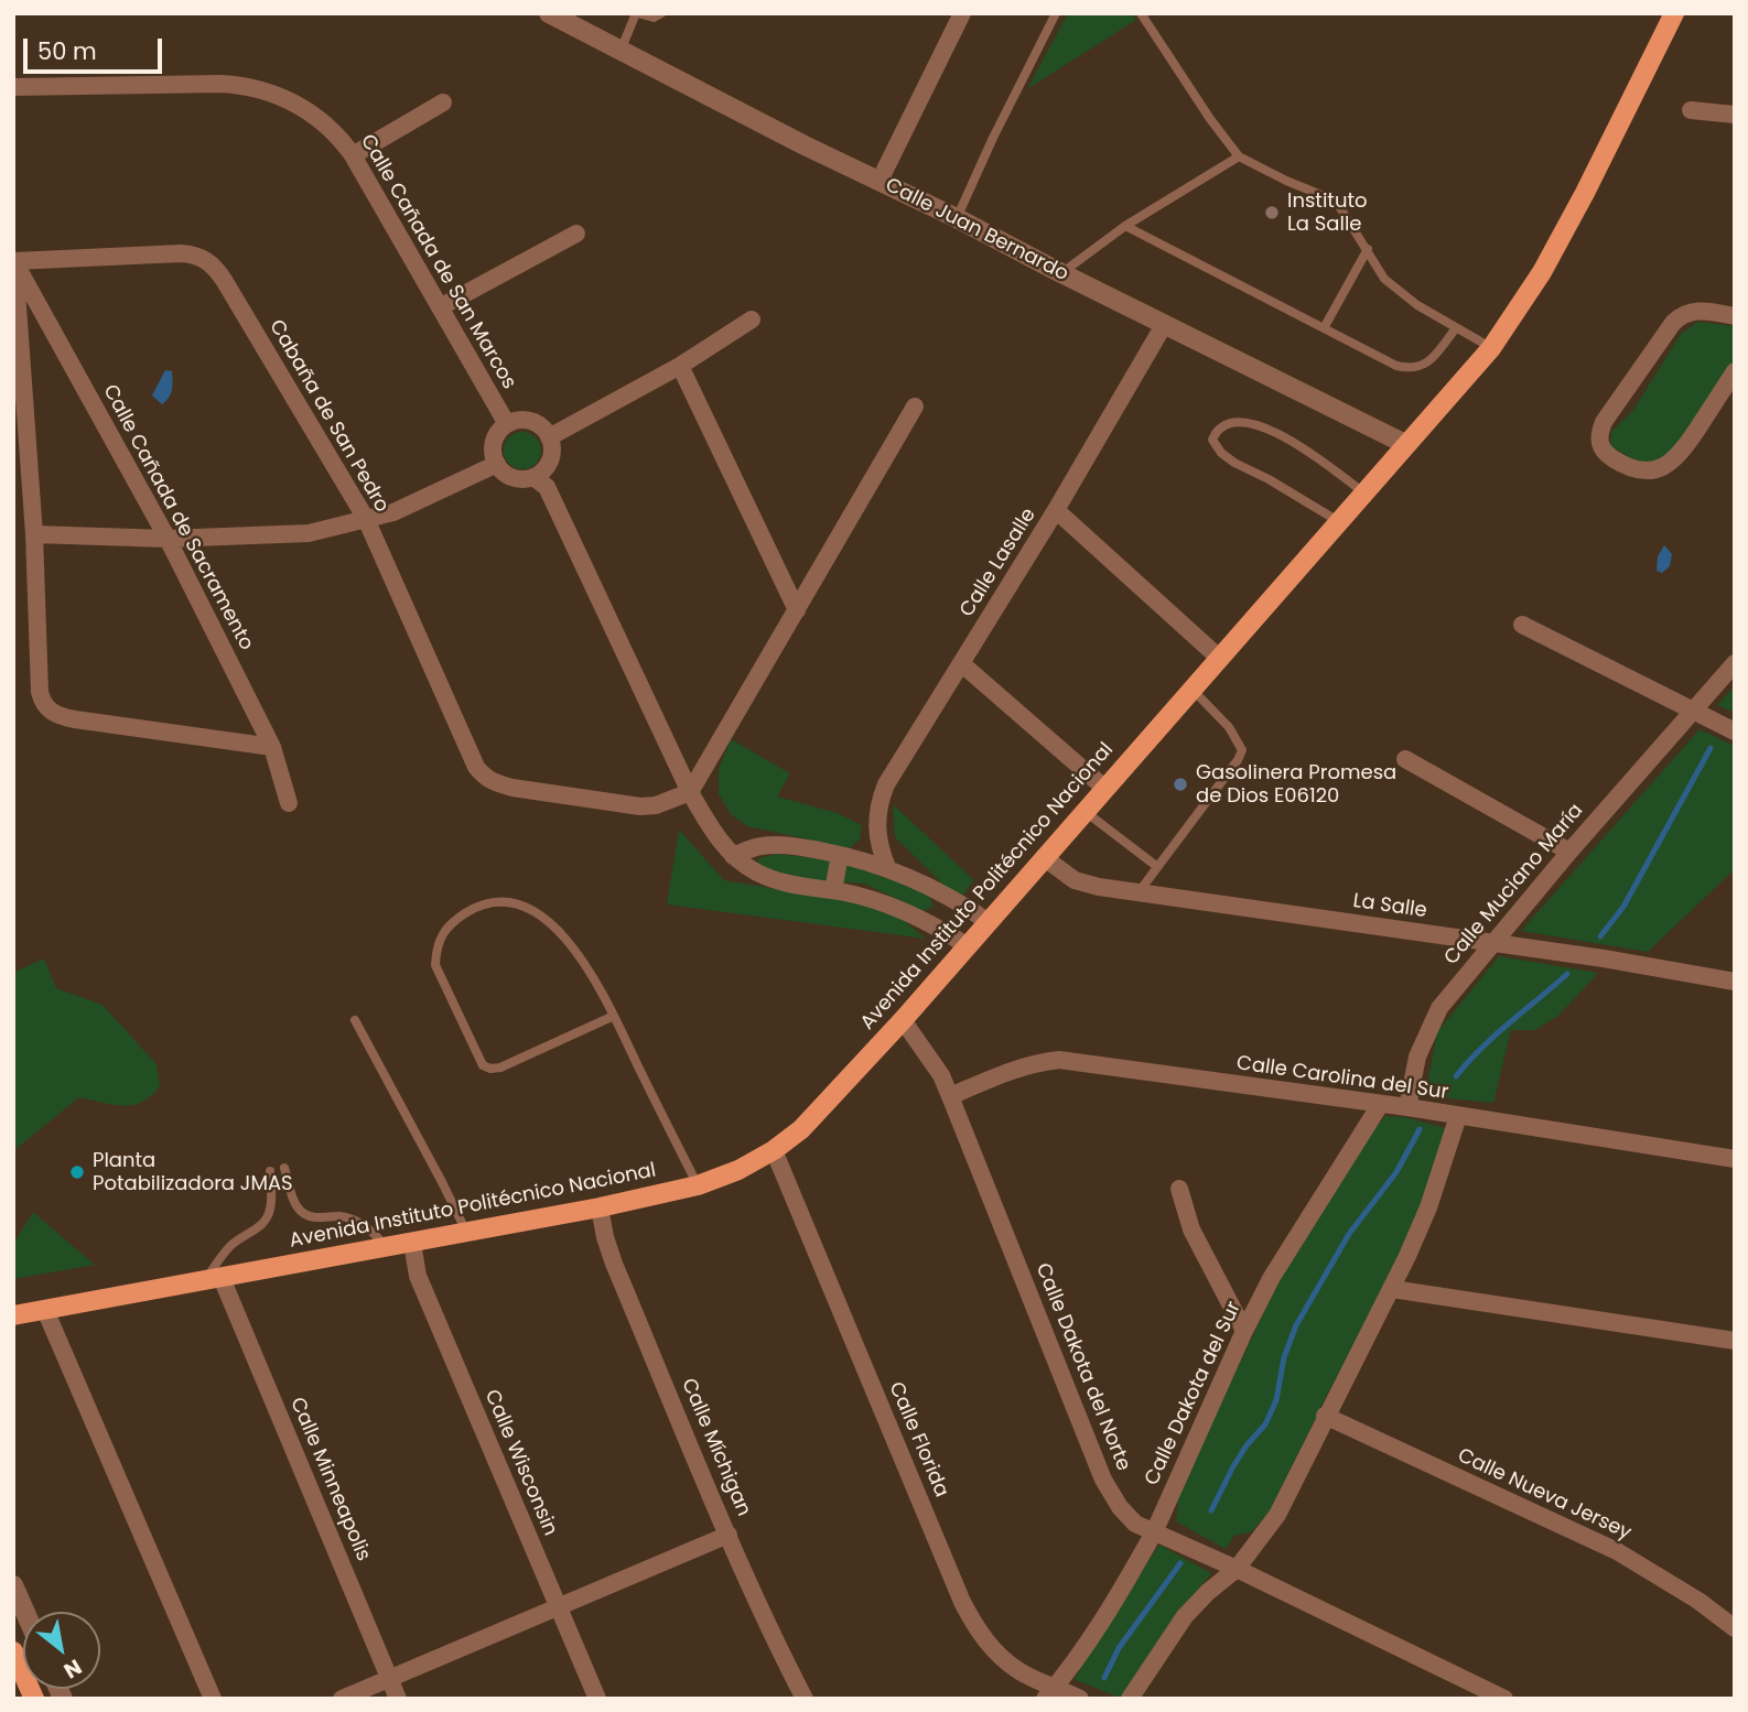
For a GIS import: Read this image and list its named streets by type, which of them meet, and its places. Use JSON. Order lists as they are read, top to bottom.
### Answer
{
  "streets": {
    "main road": ["Avenida Instituto Politécnico Nacional"],
    "street": [
      "Calle Juan Bernardo",
      "Calle Cañada de San Marcos",
      "Cabaña de San Pedro",
      "Calle Cañada de Sacramento",
      "Calle Lasalle",
      "Calle Muciano María",
      "La Salle",
      "Calle Carolina del Sur",
      "Calle Dakota del Norte",
      "Calle Dakota del Sur",
      "Calle Florida",
      "Calle Míchigan",
      "Calle Wisconsin",
      "Calle Minneapolis",
      "Calle Nueva Jersey"
    ]
  },
  "crossings": [
    ["Calle Juan Bernardo", "Calle Lasalle"],
    ["Calle Juan Bernardo", "Avenida Instituto Politécnico Nacional"],
    ["Cabaña de San Pedro", "Calle Cañada de Sacramento"],
    ["Calle Muciano María", "La Salle"],
    ["Calle Muciano María", "Calle Carolina del Sur"],
    ["Avenida Instituto Politécnico Nacional", "La Salle"],
    ["Avenida Instituto Politécnico Nacional", "Calle Dakota del Norte"],
    ["Avenida Instituto Politécnico Nacional", "Calle Florida"],
    ["Avenida Instituto Politécnico Nacional", "Calle Míchigan"],
    ["Avenida Instituto Politécnico Nacional", "Calle Wisconsin"],
    ["Avenida Instituto Politécnico Nacional", "Calle Minneapolis"],
    ["Calle Carolina del Sur", "Calle Dakota del Norte"],
    ["Calle Carolina del Sur", "Calle Dakota del Sur"],
    ["Calle Dakota del Norte", "Calle Dakota del Sur"],
    ["Calle Dakota del Sur", "Calle Florida"]
  ],
  "places": ["Instituto La Salle", "Gasolinera Promesa de Dios E06120", "Planta Potabilizadora JMAS"],
  "scale_bar": "50 m",
  "north": "bottom right"
}
